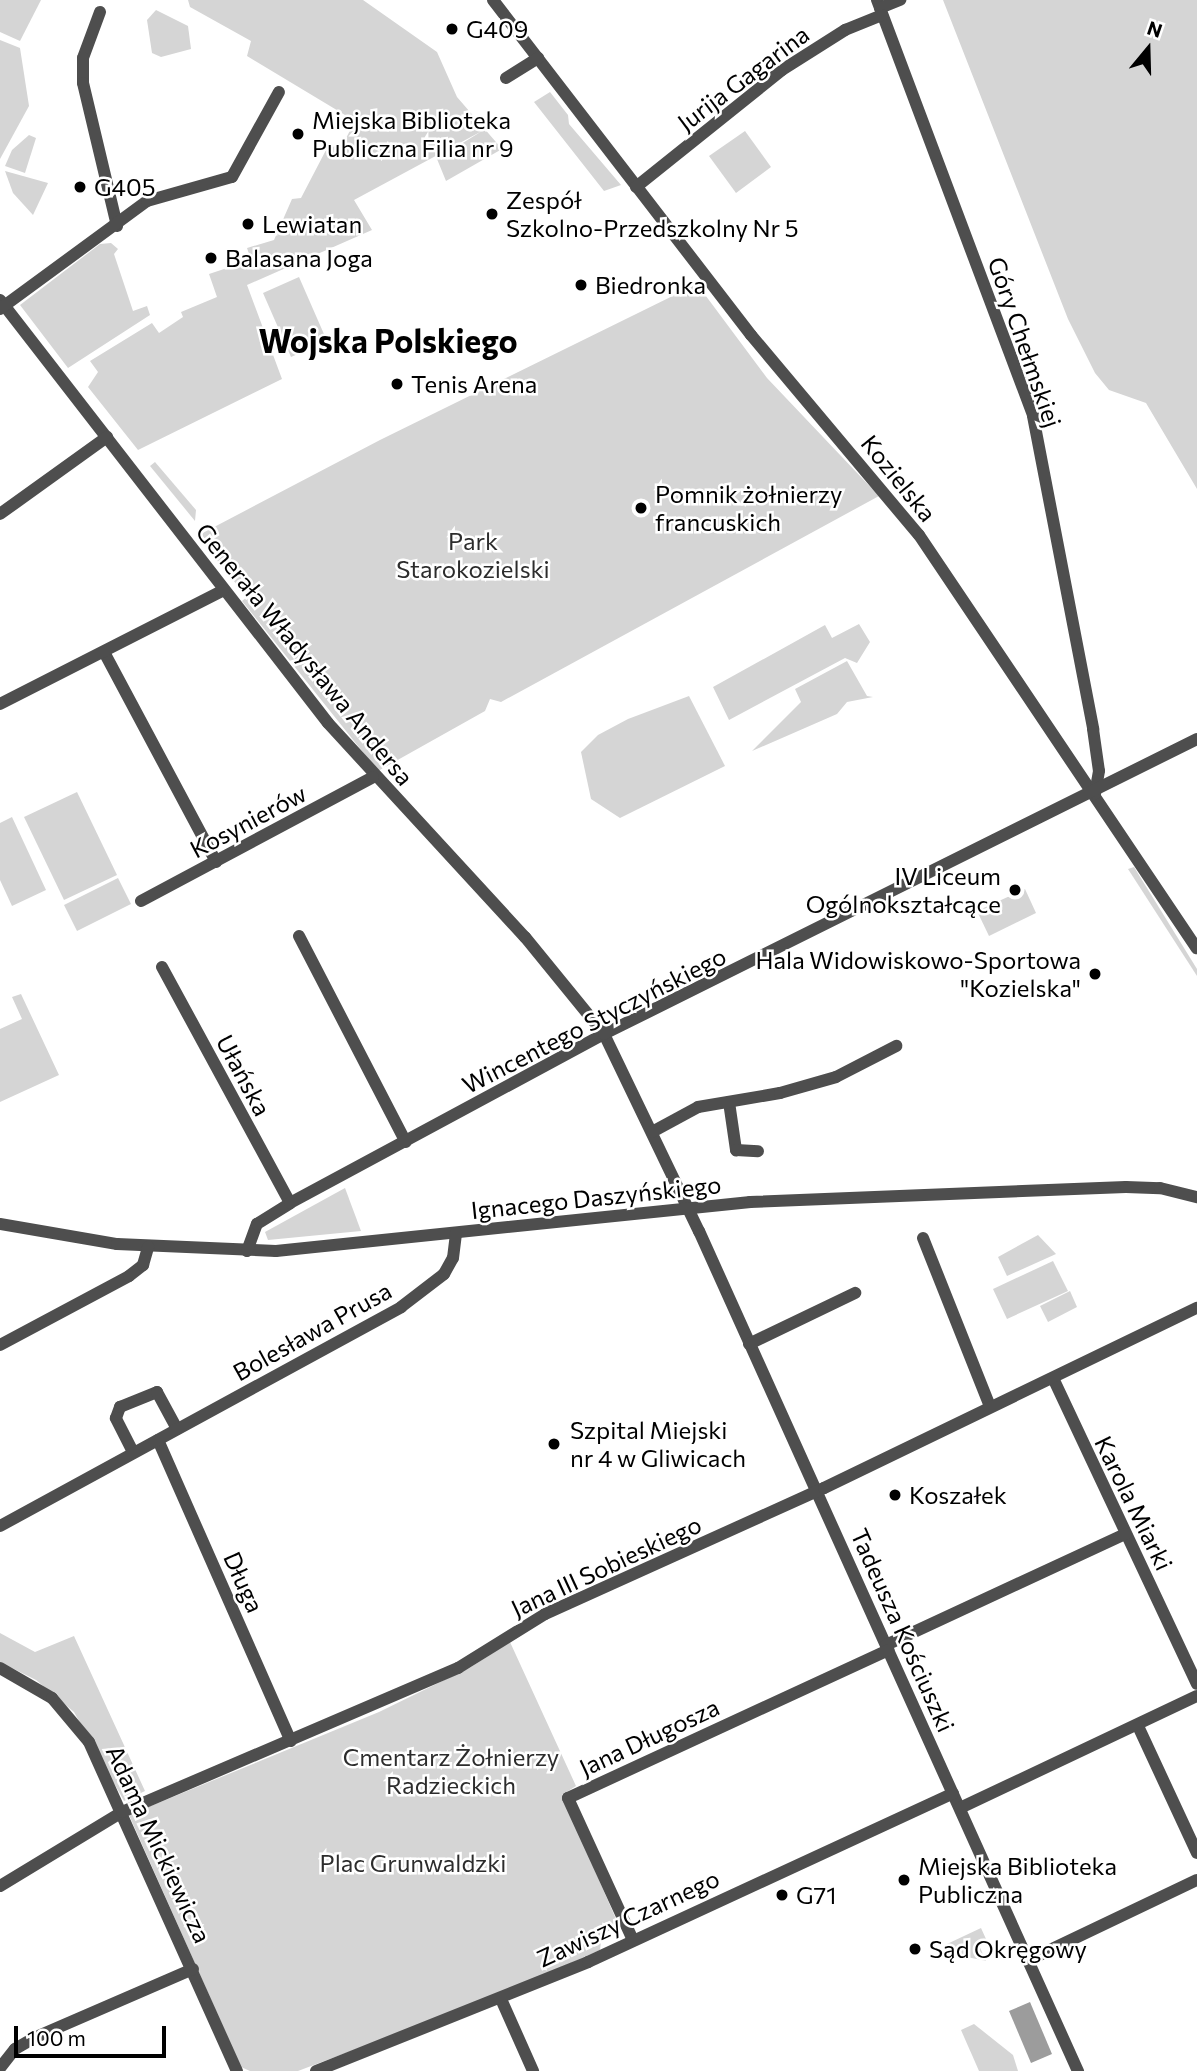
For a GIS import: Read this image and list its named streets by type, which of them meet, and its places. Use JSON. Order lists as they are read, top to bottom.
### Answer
{
  "streets": {
    "street": [
      "Jurija Gagarina",
      "Góry Chełmskiej",
      "Kozielska",
      "Generała Władysława Andersa",
      "Kosynierów",
      "Wincentego Styczyńskiego",
      "Ułańska",
      "Ignacego Daszyńskiego",
      "Bolesława Prusa",
      "Karola Miarki",
      "Jana III Sobieskiego",
      "Długa",
      "Tadeusza Kościuszki",
      "Jana Długosza",
      "Adama Mickiewicza",
      "Zawiszy Czarnego"
    ]
  },
  "crossings": [
    ["Jurija Gagarina", "Góry Chełmskiej"],
    ["Jurija Gagarina", "Kozielska"],
    ["Góry Chełmskiej", "Kozielska"],
    ["Góry Chełmskiej", "Wincentego Styczyńskiego"],
    ["Kozielska", "Wincentego Styczyńskiego"],
    ["Generała Władysława Andersa", "Kosynierów"],
    ["Generała Władysława Andersa", "Wincentego Styczyńskiego"],
    ["Generała Władysława Andersa", "Ignacego Daszyńskiego"],
    ["Generała Władysława Andersa", "Tadeusza Kościuszki"],
    ["Wincentego Styczyńskiego", "Ułańska"],
    ["Wincentego Styczyńskiego", "Ignacego Daszyńskiego"],
    ["Ignacego Daszyńskiego", "Bolesława Prusa"],
    ["Ignacego Daszyńskiego", "Tadeusza Kościuszki"],
    ["Bolesława Prusa", "Długa"],
    ["Karola Miarki", "Jana III Sobieskiego"],
    ["Jana III Sobieskiego", "Długa"],
    ["Jana III Sobieskiego", "Tadeusza Kościuszki"],
    ["Jana III Sobieskiego", "Adama Mickiewicza"],
    ["Tadeusza Kościuszki", "Jana Długosza"],
    ["Tadeusza Kościuszki", "Zawiszy Czarnego"],
    ["Jana Długosza", "Zawiszy Czarnego"]
  ],
  "districts": ["Wojska Polskiego"],
  "parks": ["Park Starokozielski", "Cmentarz Żołnierzy Radzieckich", "Plac Grunwaldzki"],
  "places": [
    "G409",
    "Miejska Biblioteka Publiczna Filia nr 9",
    "G405",
    "Zespół Szkolno-Przedszkolny Nr 5",
    "Lewiatan",
    "Balasana Joga",
    "Biedronka",
    "Tenis Arena",
    "Pomnik żołnierzy francuskich",
    "IV Liceum Ogólnokształcące",
    "Hala Widowiskowo-Sportowa \"Kozielska\"",
    "Szpital Miejski nr 4 w Gliwicach",
    "Koszałek",
    "Miejska Biblioteka Publiczna",
    "G71",
    "Sąd Okręgowy"
  ],
  "scale_bar": "100 m",
  "north": "top"
}
